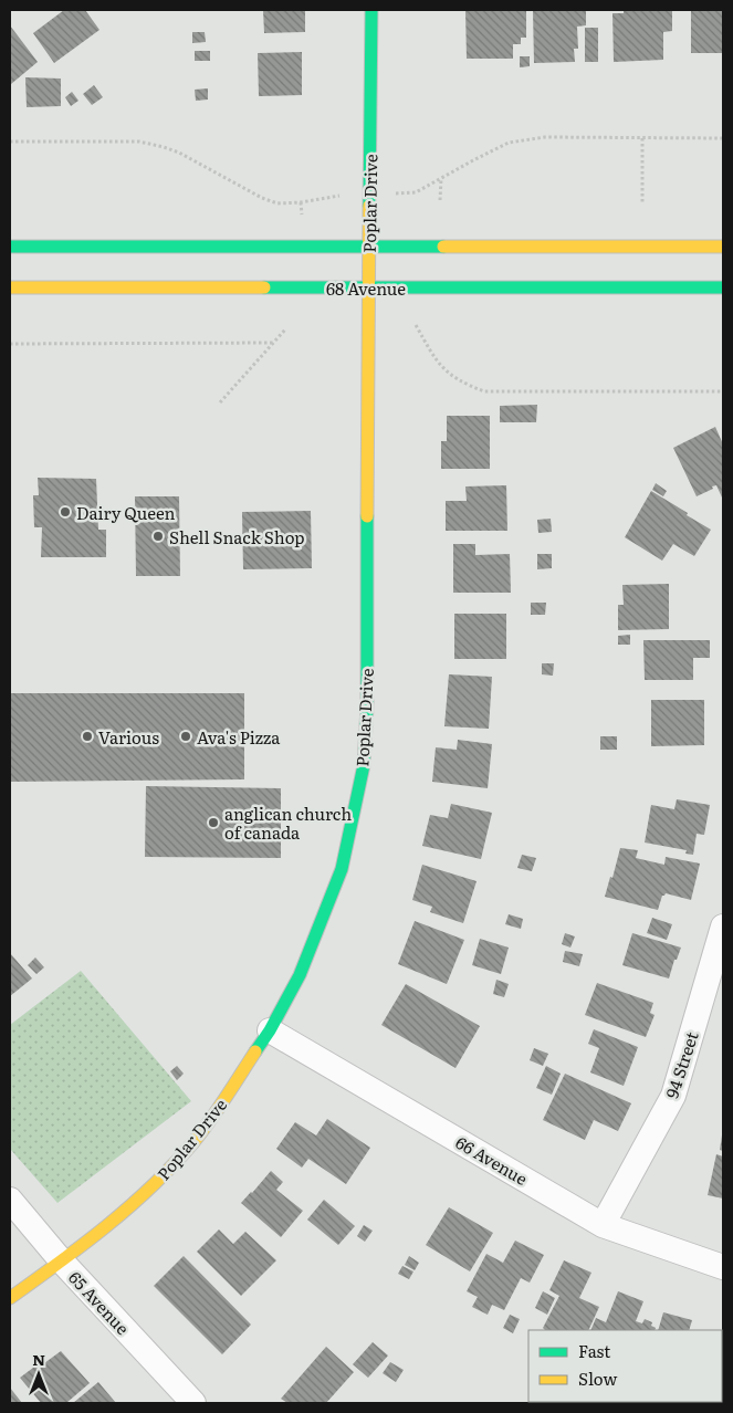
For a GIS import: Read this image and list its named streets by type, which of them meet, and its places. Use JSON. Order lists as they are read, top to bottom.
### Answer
{
  "streets": {
    "street": [
      "Poplar Drive",
      "68 Avenue",
      "94 Street",
      "66 Avenue",
      "65 Avenue"
    ]
  },
  "crossings": [
    ["Poplar Drive", "68 Avenue"],
    ["Poplar Drive", "66 Avenue"],
    ["Poplar Drive", "65 Avenue"],
    ["94 Street", "66 Avenue"]
  ],
  "places": [
    "Dairy Queen",
    "Shell Snack Shop",
    "Various",
    "Ava's Pizza",
    "anglican church of canada"
  ],
  "legend": ["Fast", "Slow"],
  "north": "top"
}
